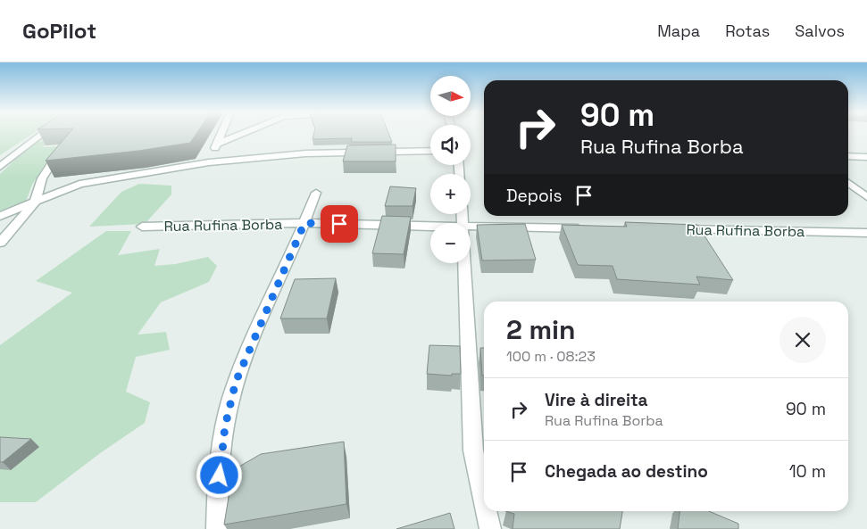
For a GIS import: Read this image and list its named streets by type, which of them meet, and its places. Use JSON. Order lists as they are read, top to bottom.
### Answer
{
  "streets": {
    "street": ["Rua Rufina Borba"]
  },
  "north": "right",
  "page": {
    "header": "GoPilot",
    "nav": ["Mapa", "Rotas", "Salvos"],
    "map_buttons": ["+", "−"],
    "turn": ["90 m", "Rua Rufina Borba"],
    "then": "Depois",
    "heading": ["2 min", "100 m · 08:23"],
    "list": [
      {
        "name": "Vire à direita",
        "note": "Rua Rufina Borba",
        "value": "90 m"
      },
      {
        "name": "Chegada ao destino",
        "value": "10 m"
      }
    ]
  }
}
